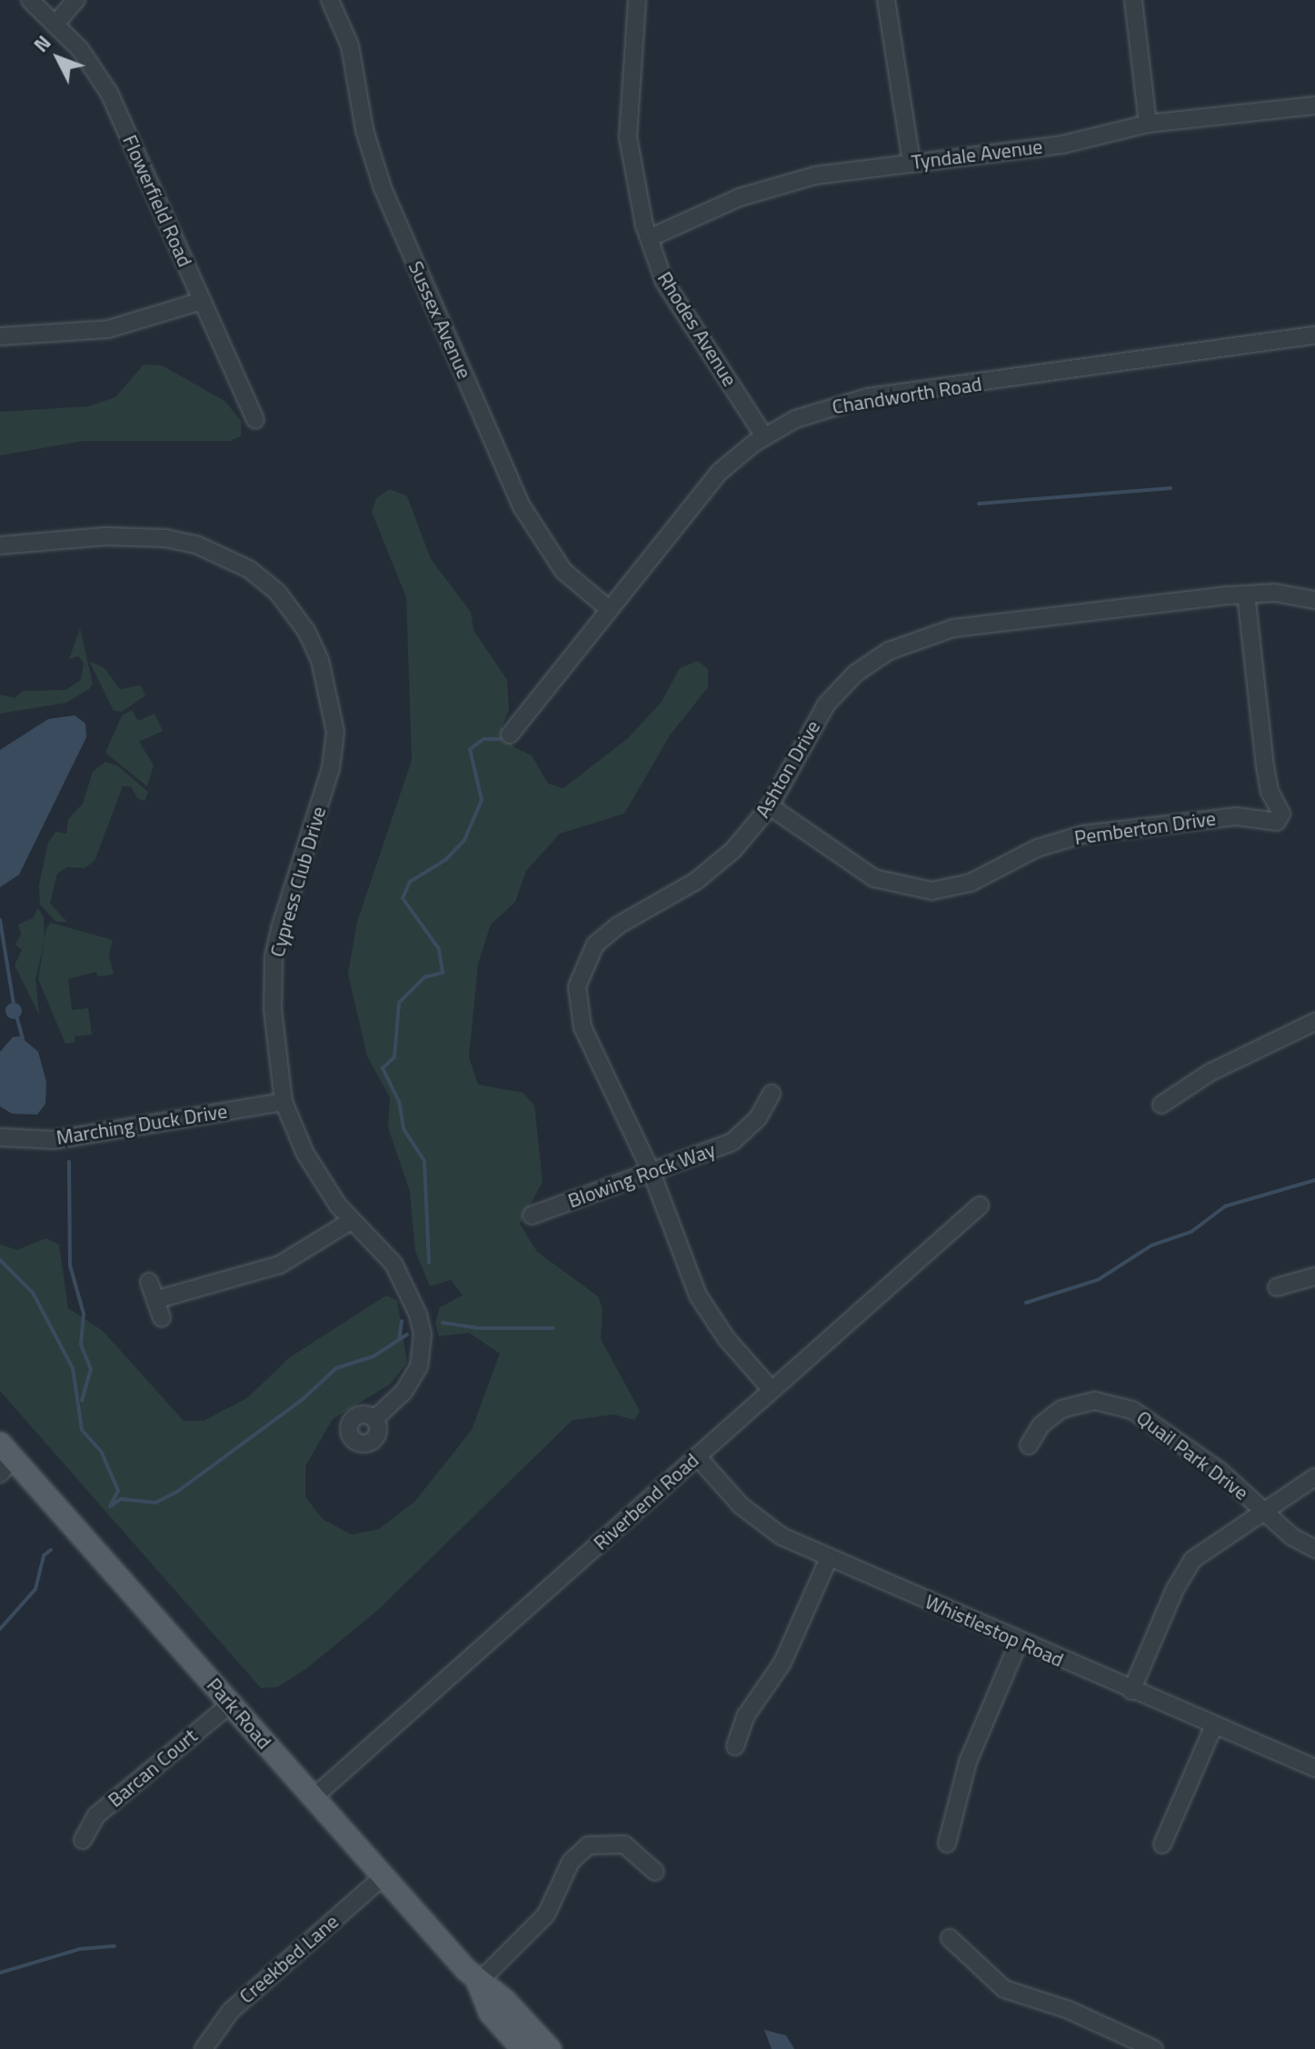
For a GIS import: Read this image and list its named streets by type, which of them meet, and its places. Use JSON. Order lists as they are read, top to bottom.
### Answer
{
  "streets": {
    "main road": ["Park Road"],
    "street": [
      "Tyndale Avenue",
      "Flowerfield Road",
      "Sussex Avenue",
      "Rhodes Avenue",
      "Chandworth Road",
      "Ashton Drive",
      "Pemberton Drive",
      "Cypress Club Drive",
      "Marching Duck Drive",
      "Blowing Rock Way",
      "Quail Park Drive",
      "Riverbend Road",
      "Whistlestop Road",
      "Barcan Court",
      "Creekbed Lane"
    ]
  },
  "crossings": [
    ["Tyndale Avenue", "Rhodes Avenue"],
    ["Sussex Avenue", "Chandworth Road"],
    ["Rhodes Avenue", "Chandworth Road"],
    ["Ashton Drive", "Pemberton Drive"],
    ["Ashton Drive", "Blowing Rock Way"],
    ["Ashton Drive", "Riverbend Road"],
    ["Cypress Club Drive", "Marching Duck Drive"],
    ["Riverbend Road", "Whistlestop Road"],
    ["Riverbend Road", "Park Road"],
    ["Park Road", "Barcan Court"],
    ["Park Road", "Creekbed Lane"]
  ],
  "north": "top left"
}
